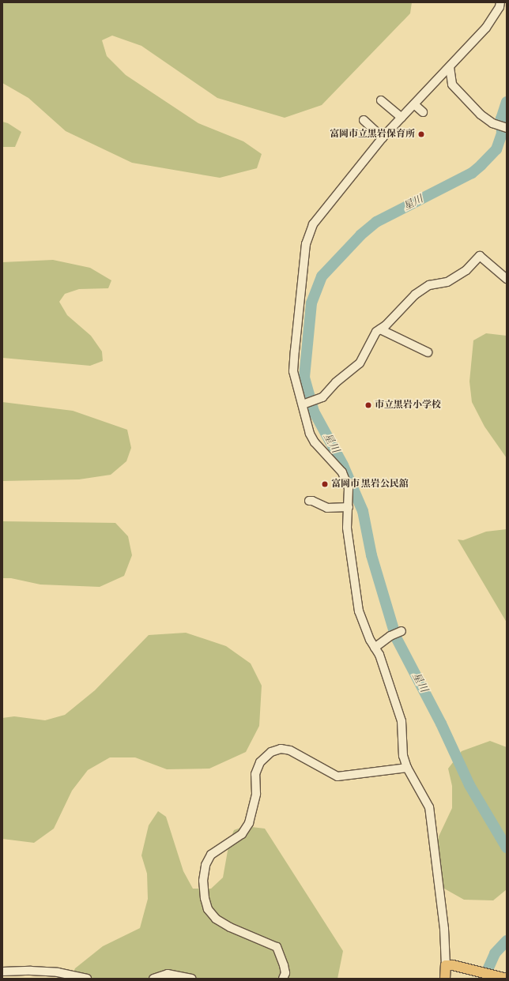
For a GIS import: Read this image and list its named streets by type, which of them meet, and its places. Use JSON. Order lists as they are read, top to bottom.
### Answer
{
  "water": ["星川"],
  "places": ["富岡市立黒岩保育所", "市立黒岩小学校", "富岡市 黒岩公民舘"]
}
